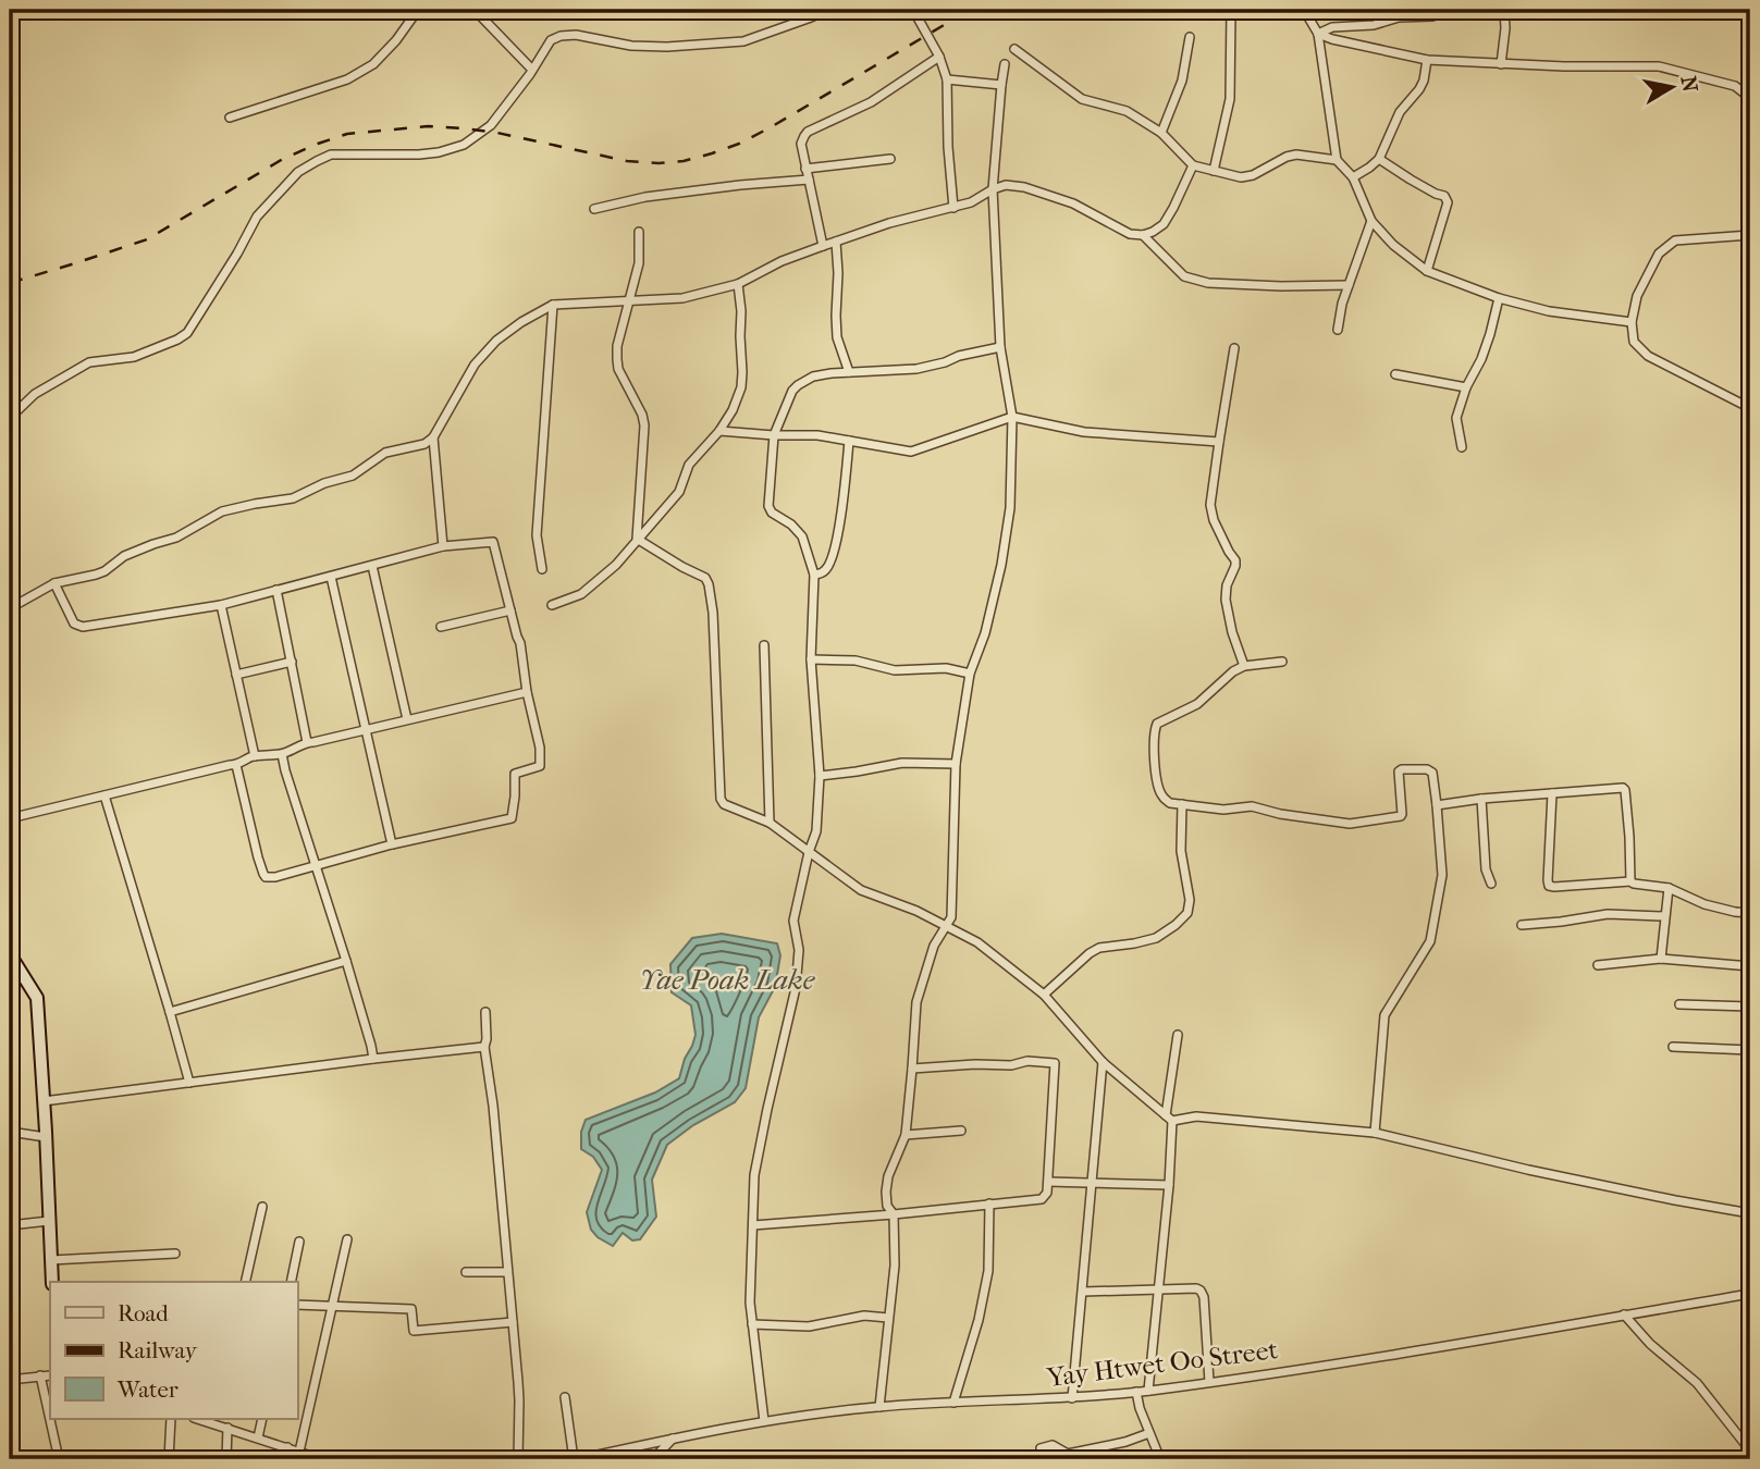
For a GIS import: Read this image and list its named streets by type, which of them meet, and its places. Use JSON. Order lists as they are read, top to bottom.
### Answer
{
  "streets": {
    "street": ["Yay Htwet Oo Street"]
  },
  "water": ["Yae Poak Lake"],
  "legend": ["Road", "Railway", "Water"],
  "north": "right"
}
